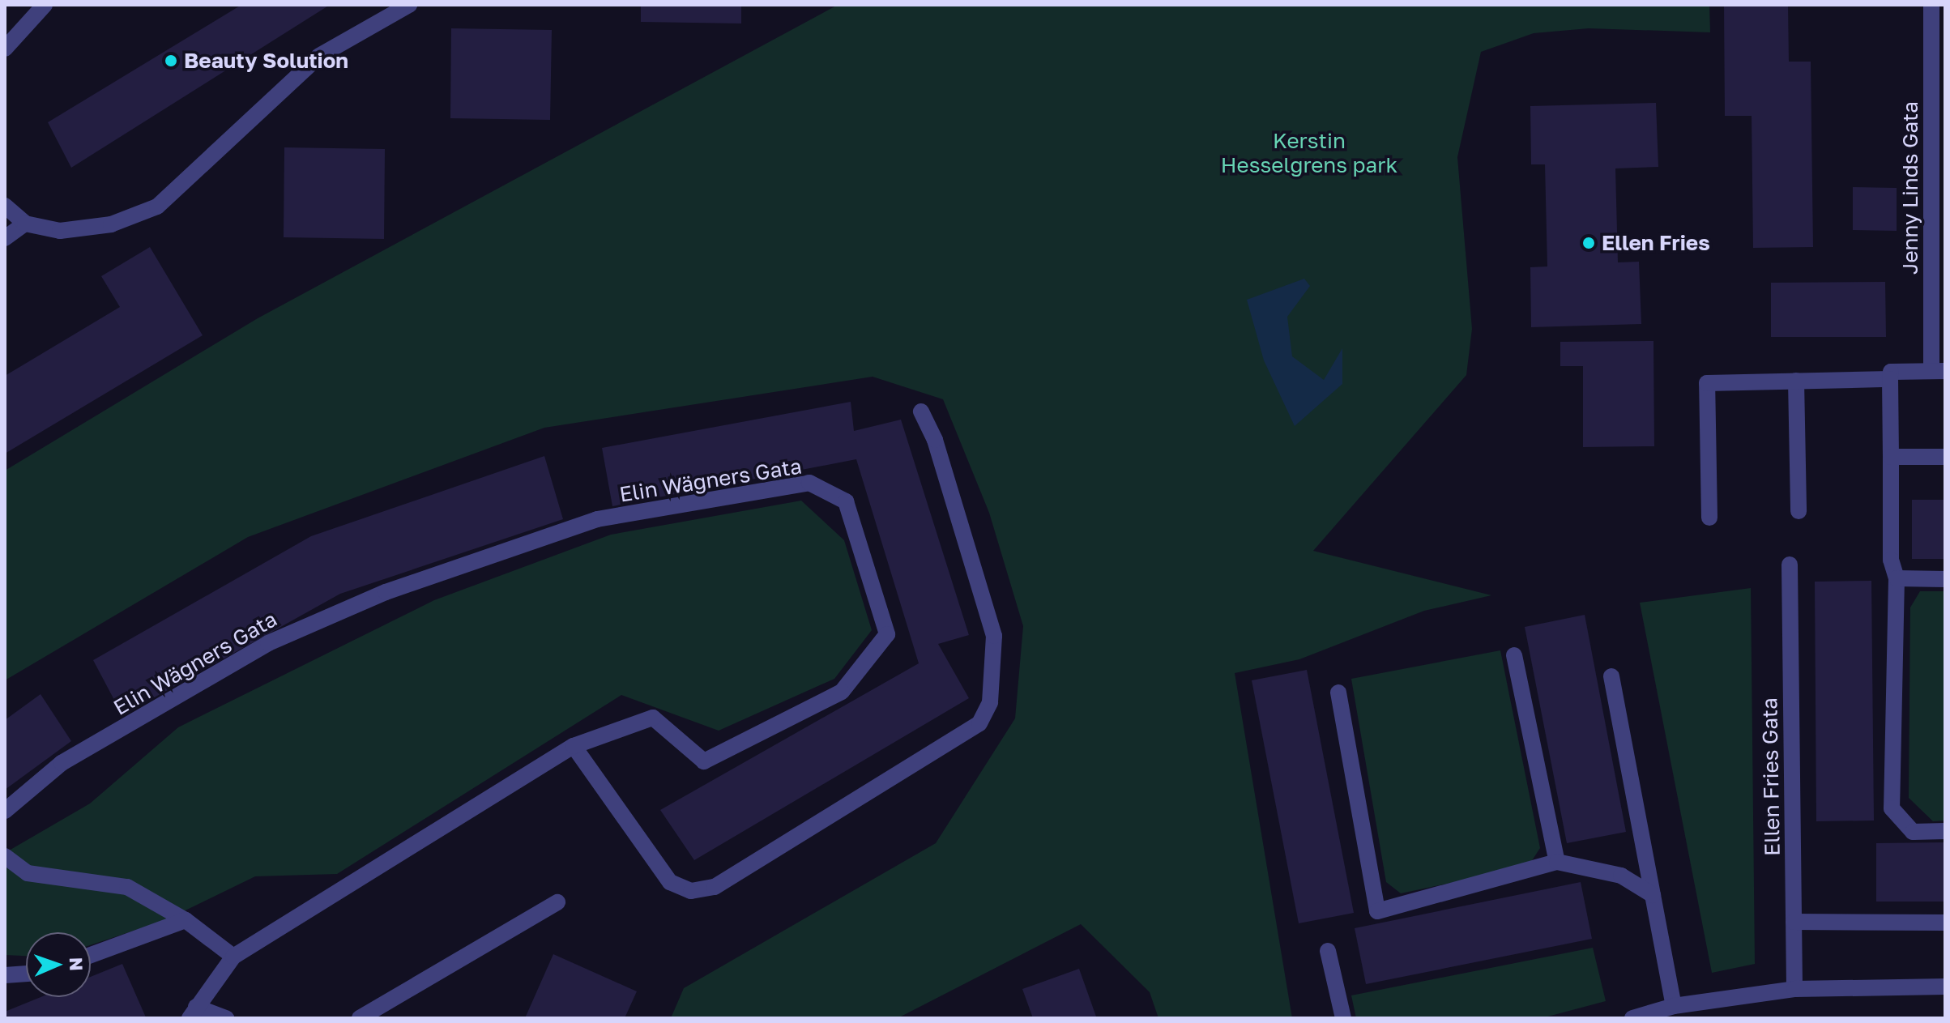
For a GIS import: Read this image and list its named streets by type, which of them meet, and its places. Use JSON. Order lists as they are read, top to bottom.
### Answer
{
  "streets": {
    "street": ["Jenny Linds Gata", "Elin Wägners Gata", "Ellen Fries Gata"]
  },
  "parks": ["Kerstin Hesselgrens park"],
  "places": ["Beauty Solution", "Ellen Fries"],
  "north": "right"
}
